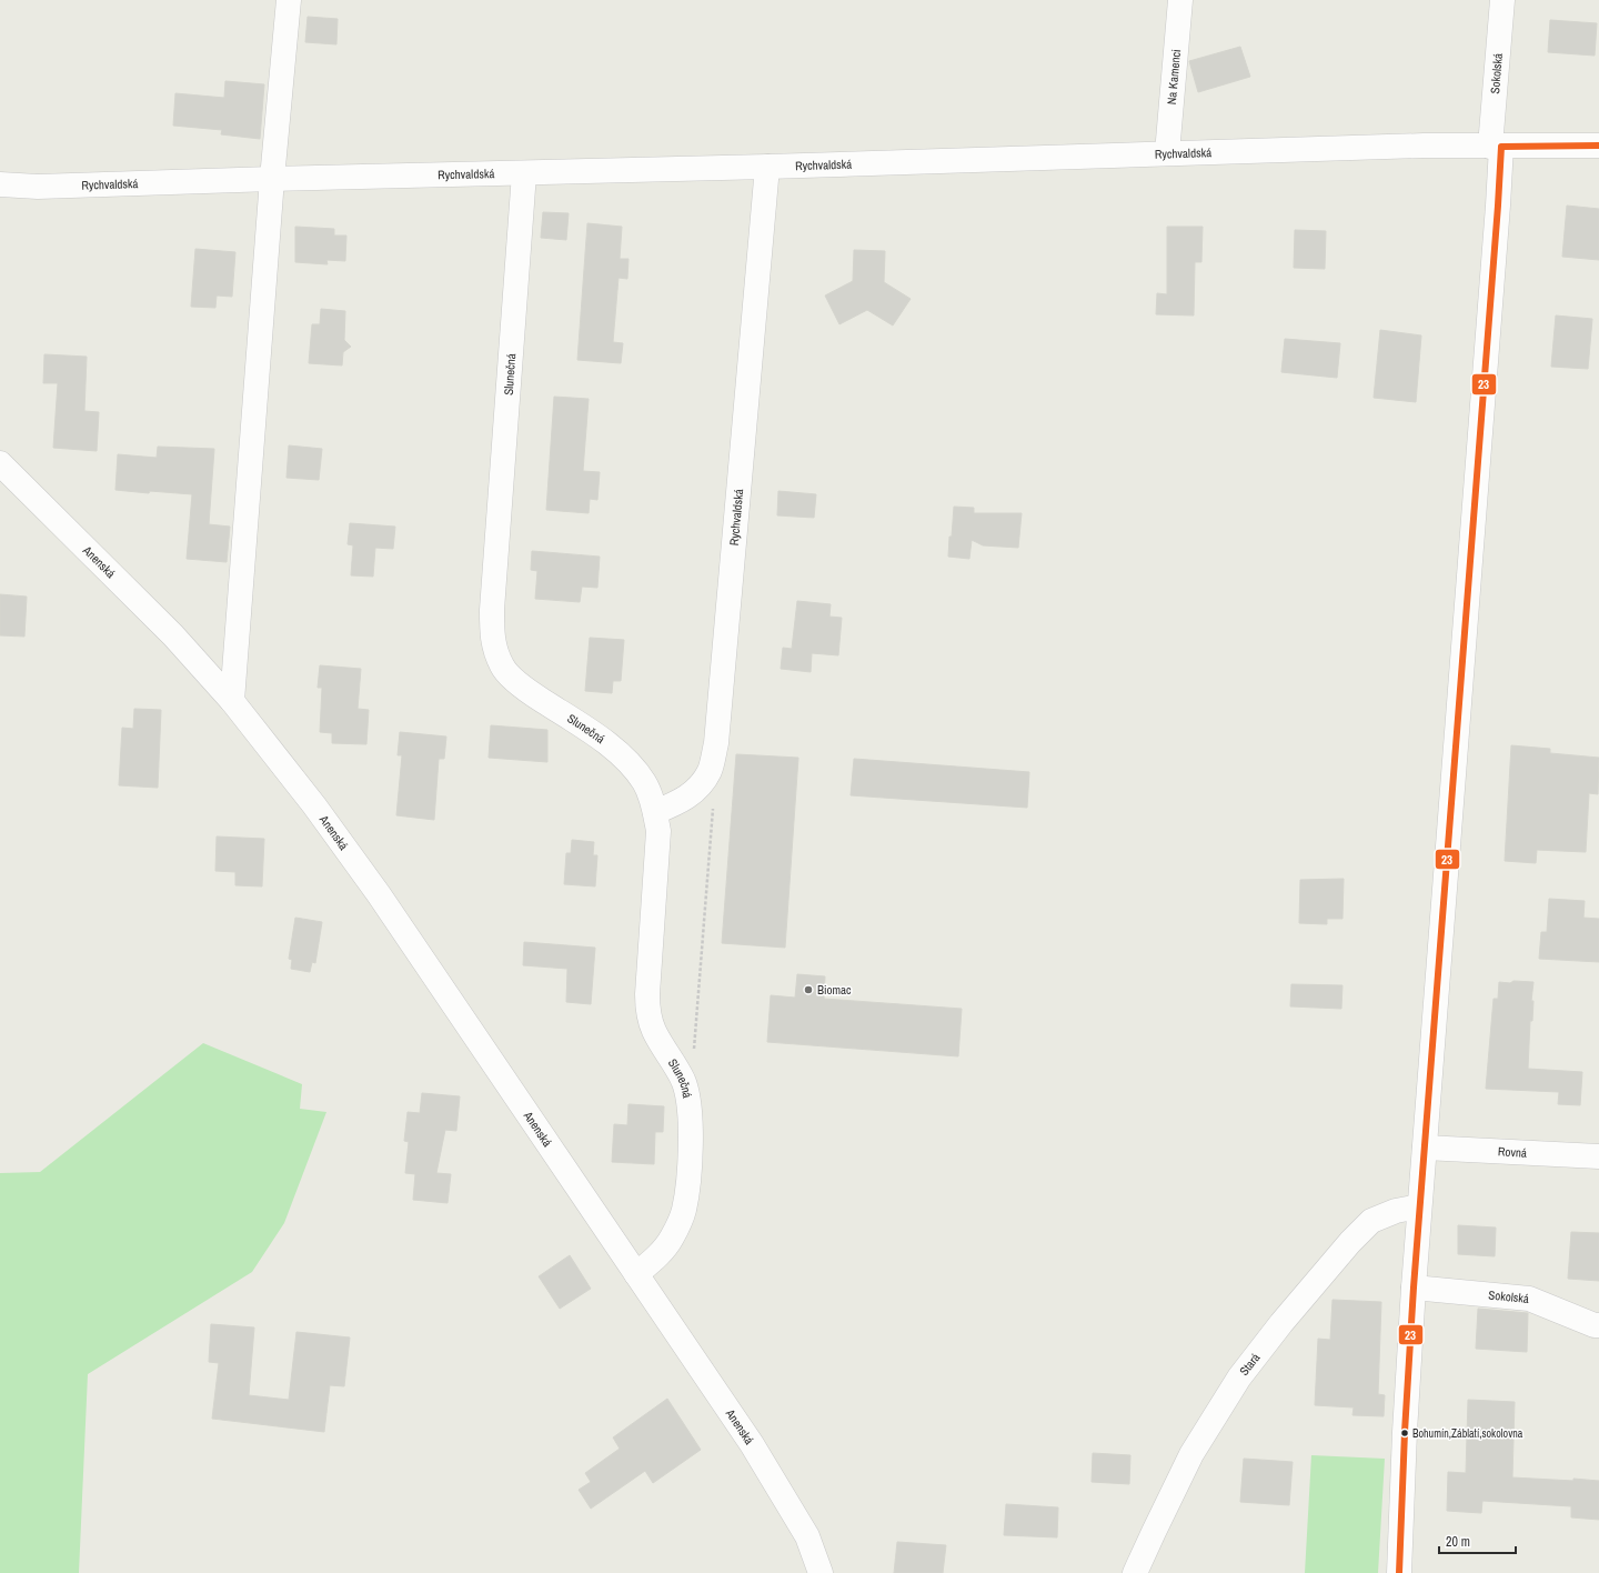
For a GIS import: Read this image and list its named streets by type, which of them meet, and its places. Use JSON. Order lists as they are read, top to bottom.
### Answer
{
  "streets": {
    "street": [
      "Sokolská",
      "Na Kamenci",
      "Rychvaldská",
      "Slunečná",
      "Anenská",
      "Rovná",
      "Stará"
    ]
  },
  "crossings": [
    ["Sokolská", "Rychvaldská"],
    ["Sokolská", "Rovná"],
    ["Sokolská", "Stará"],
    ["Na Kamenci", "Rychvaldská"],
    ["Rychvaldská", "Slunečná"],
    ["Slunečná", "Anenská"]
  ],
  "places": ["Biomac", "Bohumín,Záblatí,sokolovna"],
  "lines": ["transit line 23"],
  "scale_bar": "20 m"
}
